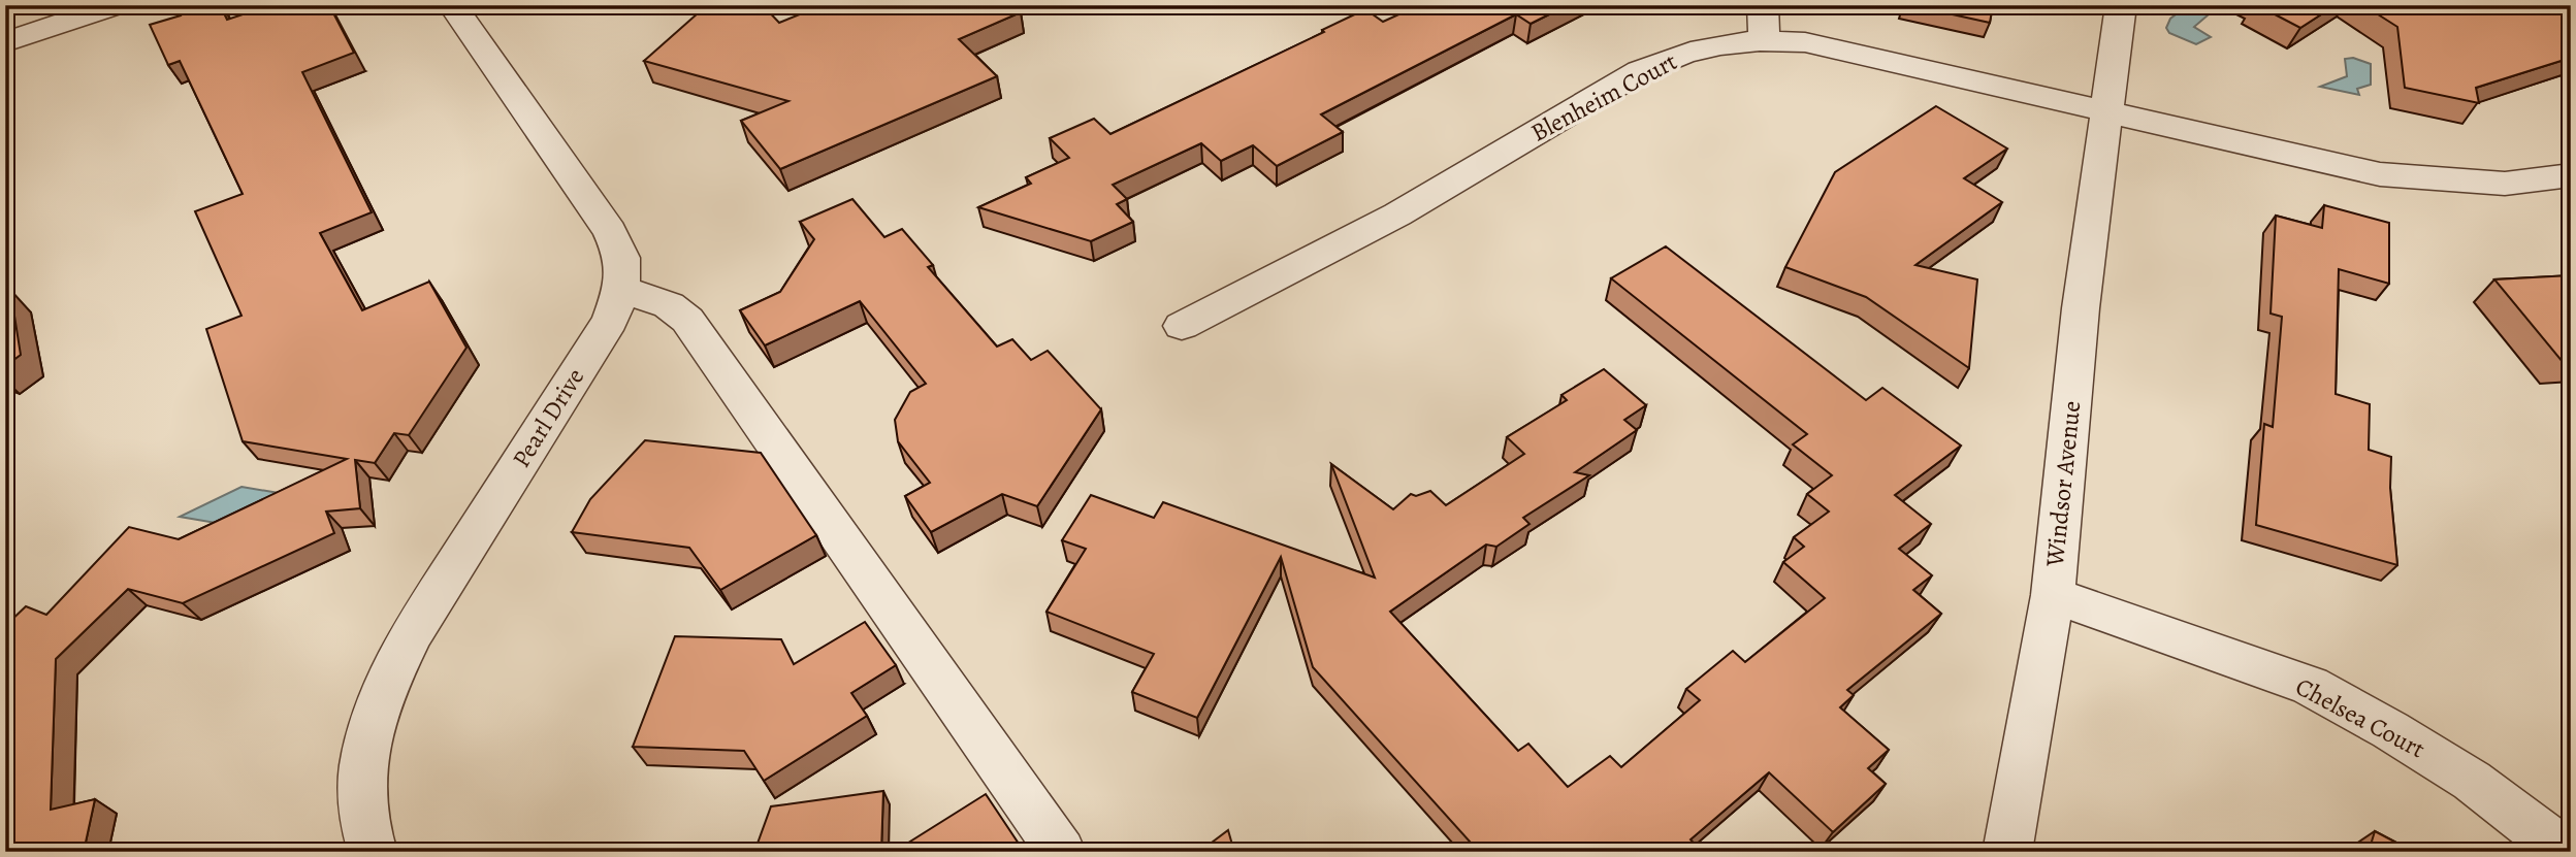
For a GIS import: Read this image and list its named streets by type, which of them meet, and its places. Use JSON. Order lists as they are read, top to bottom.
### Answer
{
  "streets": {
    "street": [
      "Blenheim Court",
      "Pearl Drive",
      "Windsor Avenue",
      "Chelsea Court"
    ]
  },
  "crossings": [
    ["Blenheim Court", "Windsor Avenue"],
    ["Windsor Avenue", "Chelsea Court"]
  ]
}
